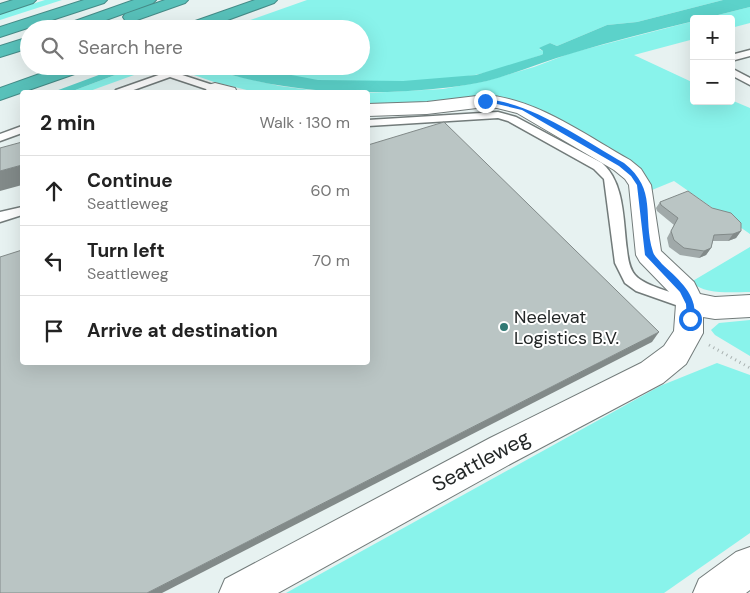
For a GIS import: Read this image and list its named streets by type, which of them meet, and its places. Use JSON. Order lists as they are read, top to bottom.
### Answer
{
  "streets": {
    "street": ["Seattleweg"]
  },
  "places": ["Neelevat Logistics B.V."],
  "page": {
    "map_buttons": ["+", "−"],
    "search": "Search here",
    "heading": ["2 min", "Walk · 130 m"],
    "list": [
      ["Continue", "Seattleweg", "60 m"],
      ["Turn left", "Seattleweg", "70 m"],
      "Arrive at destination"
    ]
  }
}
